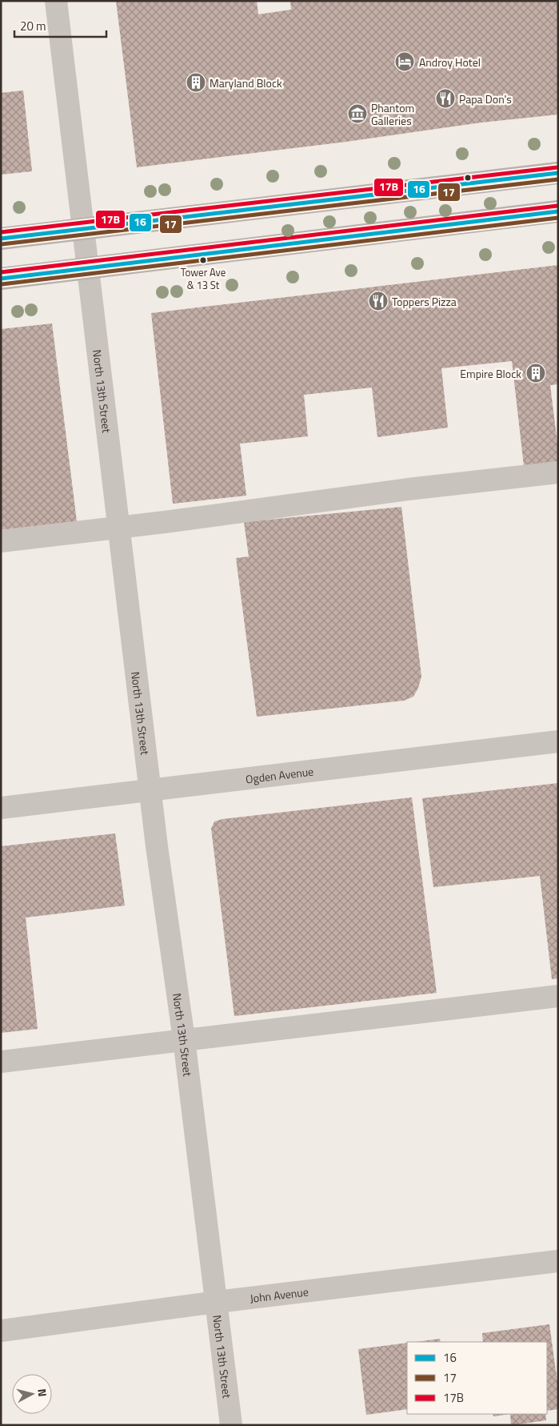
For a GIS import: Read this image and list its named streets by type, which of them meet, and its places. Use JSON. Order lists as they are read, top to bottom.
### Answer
{
  "streets": {
    "street": ["North 13th Street", "Ogden Avenue", "John Avenue"]
  },
  "crossings": [
    ["North 13th Street", "Ogden Avenue"],
    ["North 13th Street", "John Avenue"]
  ],
  "places": {
    "hotel": ["Androy Hotel"],
    "building": ["Maryland Block", "Empire Block"],
    "restaurant": ["Papa Don's", "Toppers Pizza"],
    "museum": ["Phantom Galleries"],
    "other": ["Tower Ave & 13 St"]
  },
  "lines": ["transit line 17B", "transit line 16", "transit line 17"],
  "legend": ["16", "17", "17B"],
  "scale_bar": "20 m",
  "north": "right"
}
